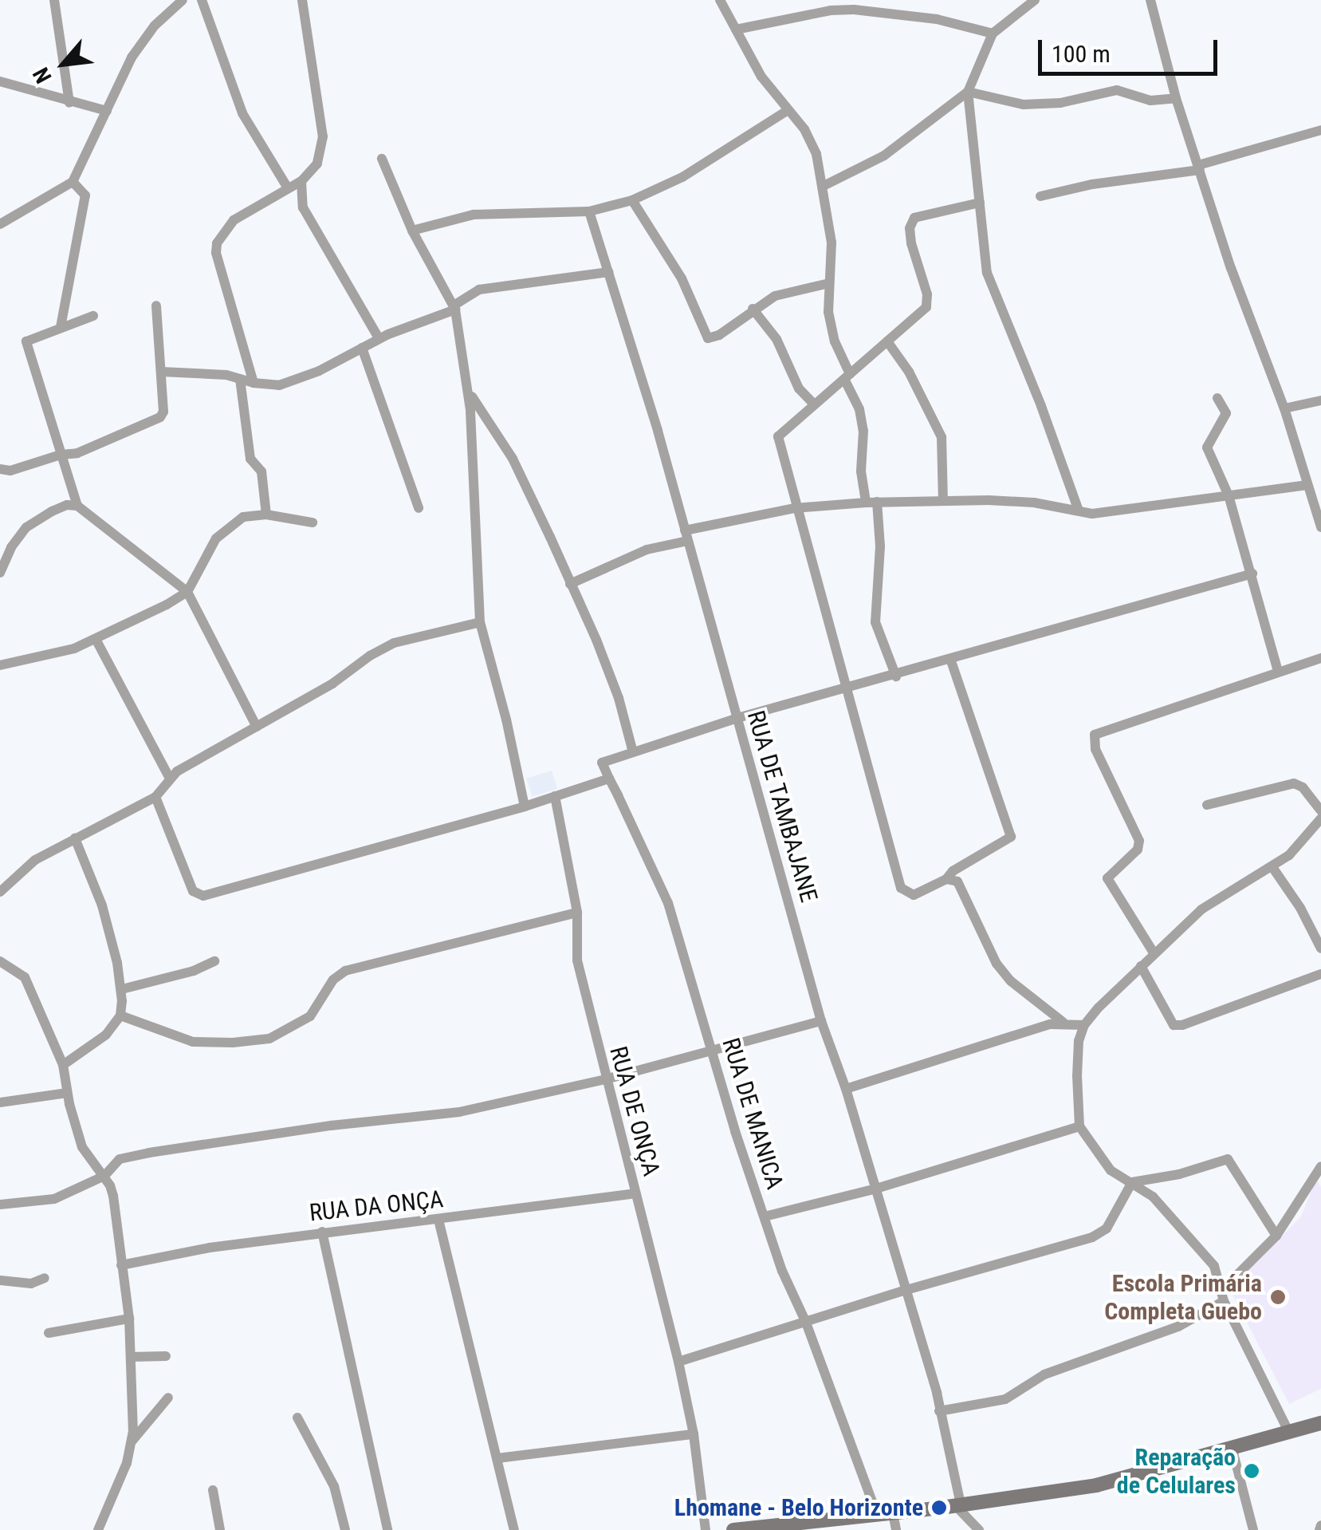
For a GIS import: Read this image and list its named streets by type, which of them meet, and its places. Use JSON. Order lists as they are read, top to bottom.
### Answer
{
  "streets": {
    "street": [
      "RUA DE TAMBAJANE",
      "RUA DE ONÇA",
      "RUA DE MANICA",
      "RUA DA ONÇA"
    ]
  },
  "crossings": [
    ["RUA DE ONÇA", "RUA DA ONÇA"]
  ],
  "places": ["Escola Primária Completa Guebo", "Reparação de Celulares", "Lhomane - Belo Horizonte"],
  "scale_bar": "100 m",
  "north": "bottom left"
}
